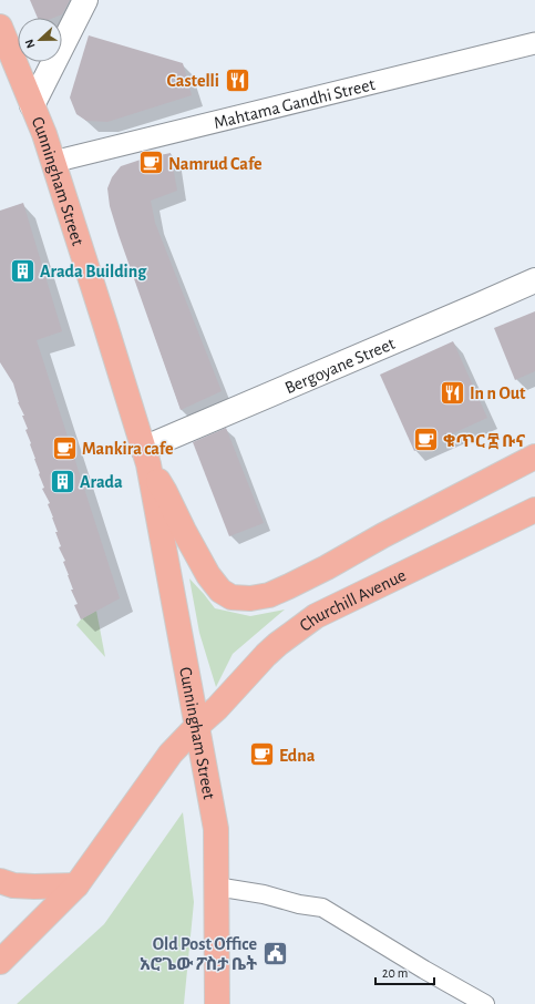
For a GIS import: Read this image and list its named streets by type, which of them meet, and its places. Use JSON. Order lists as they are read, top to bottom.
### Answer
{
  "streets": {
    "main road": ["Cunningham Street", "Bergoyane Street", "Churchill Avenue"],
    "street": ["Mahtama Gandhi Street"]
  },
  "crossings": [
    ["Mahtama Gandhi Street", "Cunningham Street"],
    ["Cunningham Street", "Bergoyane Street"],
    ["Cunningham Street", "Churchill Avenue"]
  ],
  "places": {
    "restaurant": ["Castelli", "In n Out"],
    "cafe": [
      "Namrud Cafe",
      "ቁጥር ፰ ቡና",
      "Mankira cafe",
      "Edna"
    ],
    "building": ["Arada Building", "Arada"],
    "public building": ["Old Post Office አሮጌው ፖስታ ቤት"]
  },
  "scale_bar": "20 m",
  "north": "left"
}
